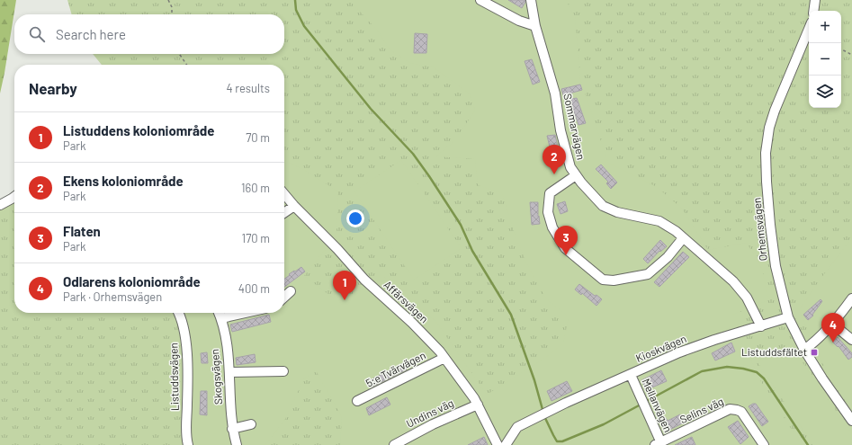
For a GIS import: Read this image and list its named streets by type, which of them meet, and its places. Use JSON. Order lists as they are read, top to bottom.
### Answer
{
  "streets": {
    "street": [
      "Sommarvägen",
      "Orhemsvägen",
      "Affärsvägen",
      "Kioskvägen",
      "5:e Tvärvägen",
      "Listuddsvägen",
      "Skogsvägen",
      "Mellanvägen",
      "Selins väg",
      "Undins väg"
    ]
  },
  "crossings": [
    ["Sommarvägen", "Kioskvägen"],
    ["Orhemsvägen", "Kioskvägen"],
    ["Affärsvägen", "5:e Tvärvägen"],
    ["Affärsvägen", "Undins väg"],
    ["Kioskvägen", "Mellanvägen"],
    ["Mellanvägen", "Selins väg"]
  ],
  "places": {
    "transit": ["Listuddsfältet"]
  },
  "page": {
    "map_buttons": ["+", "−"],
    "search": "Search here",
    "heading": ["Nearby", "4 results"],
    "list": [
      {
        "mark": "1",
        "name": "Listuddens koloniområde",
        "note": "Park",
        "value": "70 m"
      },
      {
        "mark": "2",
        "name": "Ekens koloniområde",
        "note": "Park",
        "value": "160 m"
      },
      {
        "mark": "3",
        "name": "Flaten",
        "note": "Park",
        "value": "170 m"
      },
      {
        "mark": "4",
        "name": "Odlarens koloniområde",
        "note": "Park · Orhemsvägen",
        "value": "400 m"
      }
    ],
    "pins": [
      "2",
      "3",
      "1",
      "4"
    ]
  }
}
